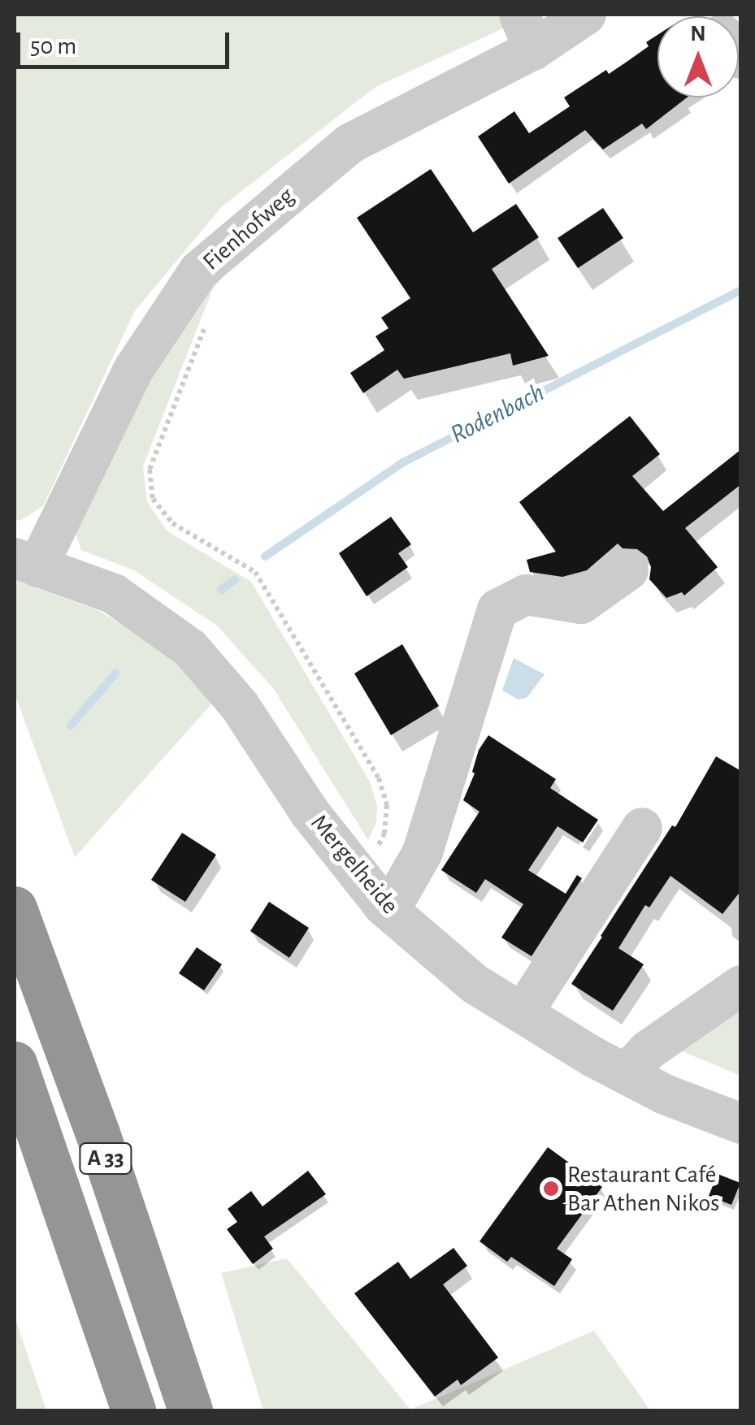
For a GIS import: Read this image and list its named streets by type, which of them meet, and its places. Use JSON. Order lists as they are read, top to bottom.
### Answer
{
  "streets": {
    "highway": ["A 33"],
    "street": ["Fienhofweg", "Mergelheide"]
  },
  "crossings": [
    ["Fienhofweg", "Mergelheide"]
  ],
  "water": ["Rodenbach"],
  "places": ["Restaurant Café Bar Athen Nikos"],
  "scale_bar": "50 m",
  "north": "top"
}
